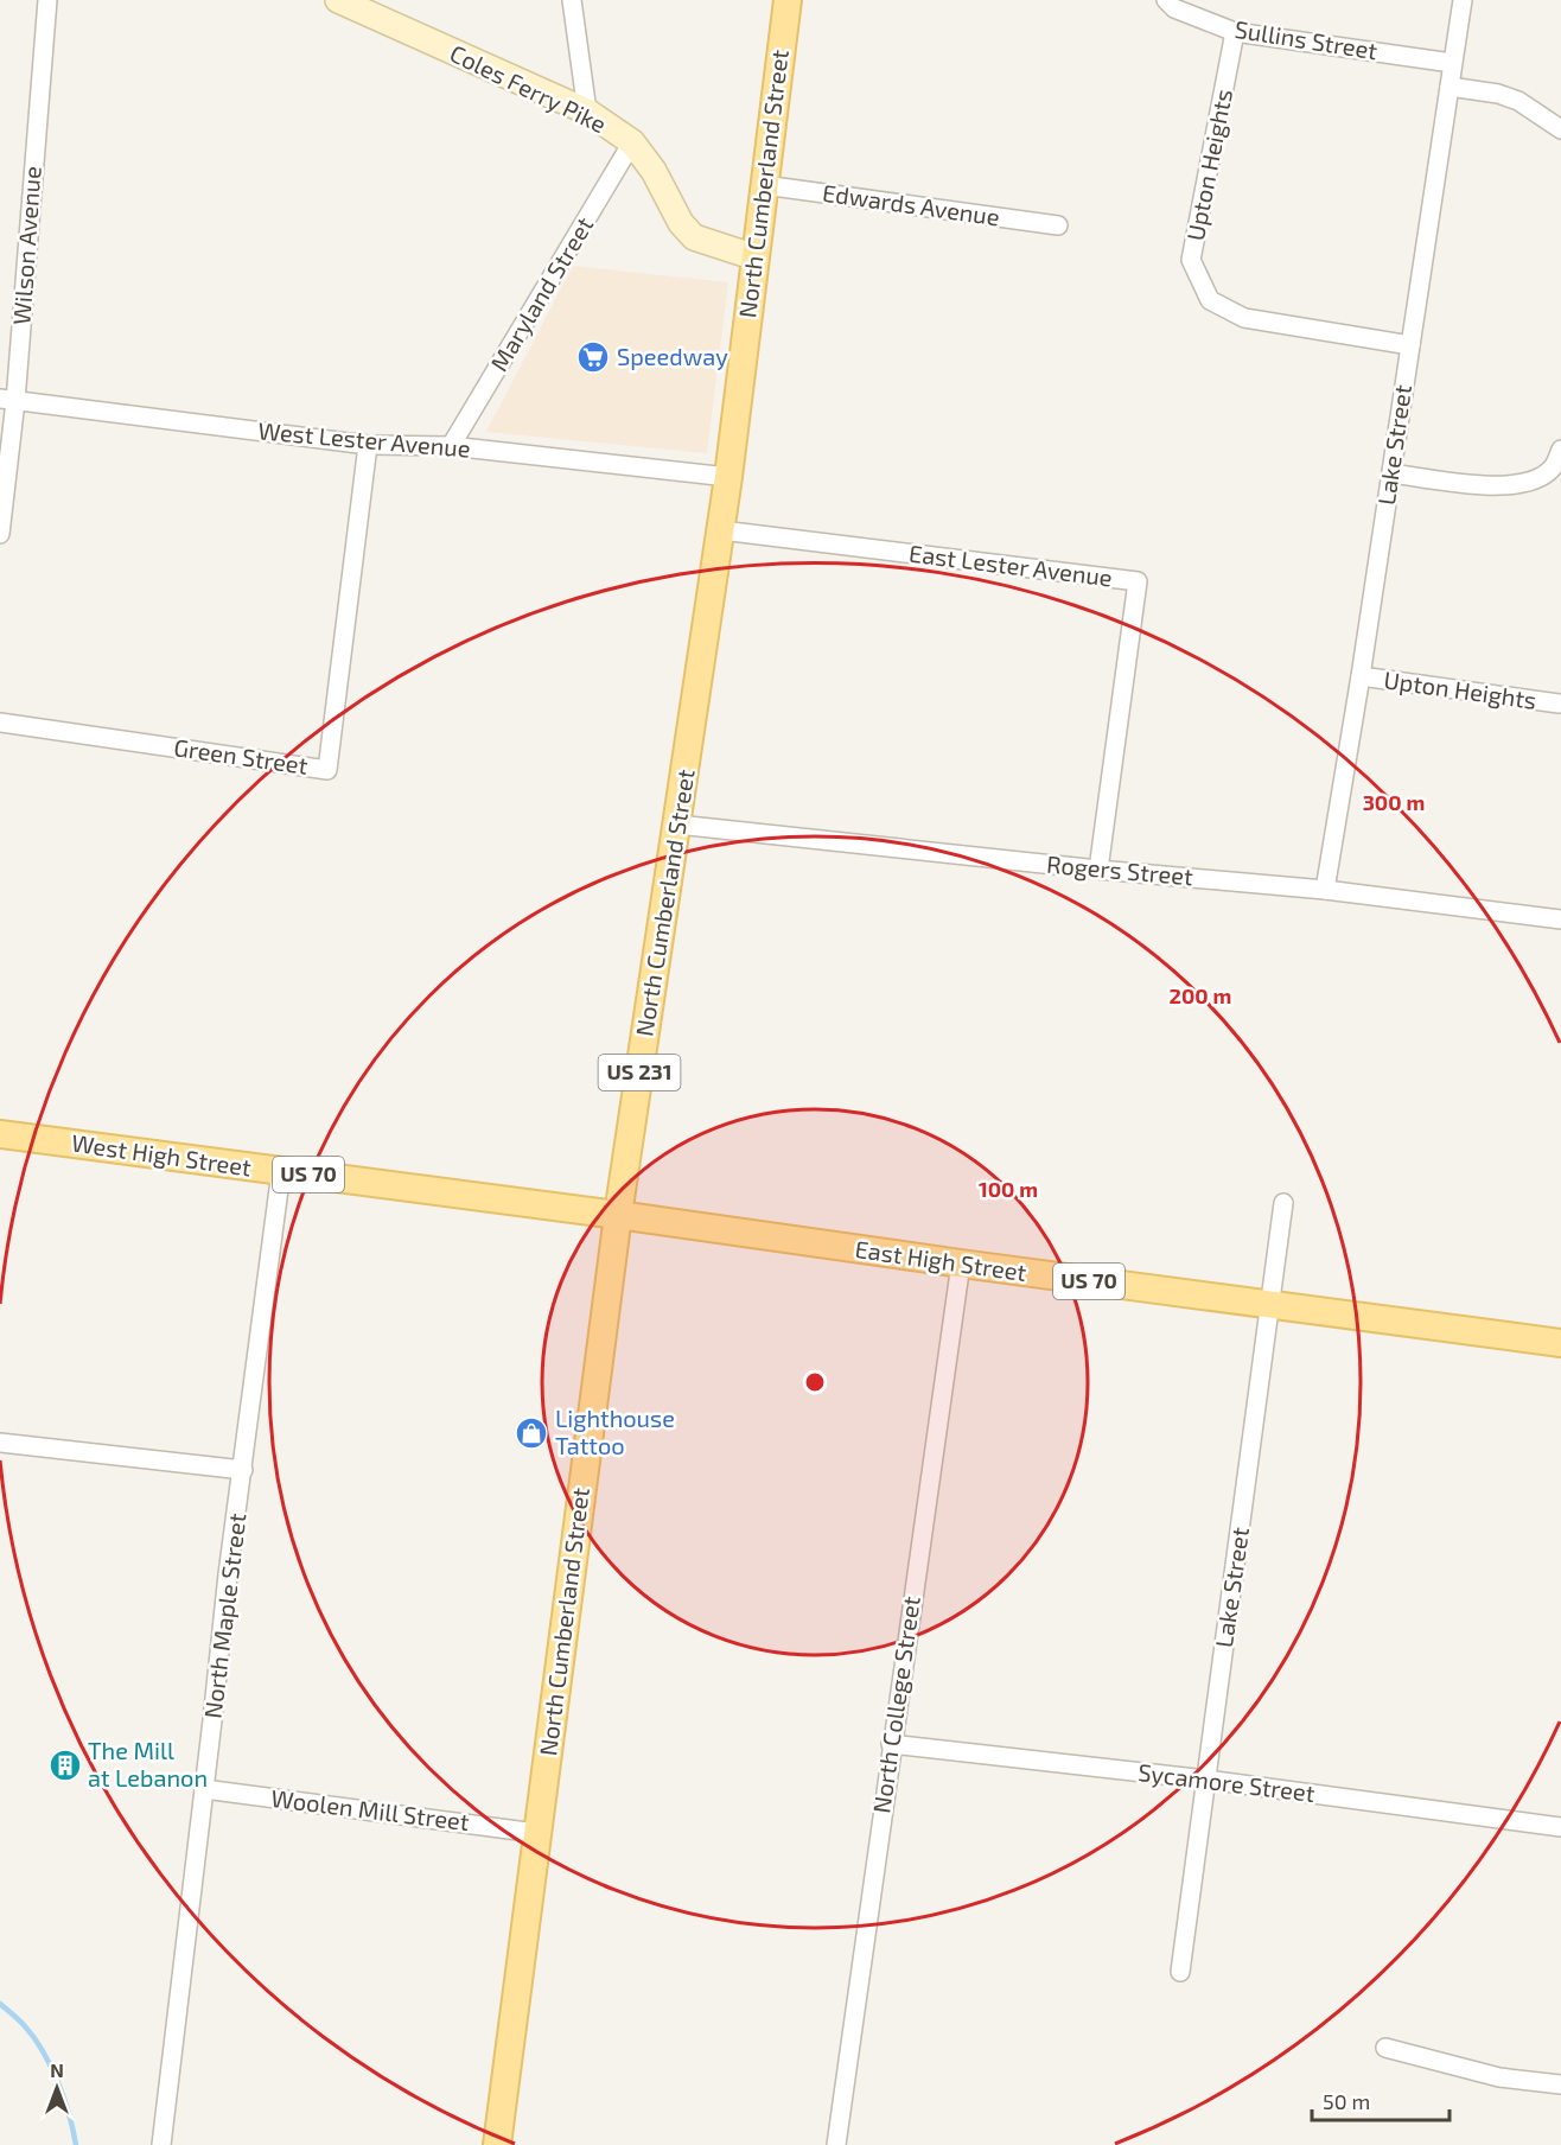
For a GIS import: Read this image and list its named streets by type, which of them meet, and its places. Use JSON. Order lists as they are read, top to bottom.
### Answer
{
  "streets": {
    "main road": [
      "North Cumberland Street",
      "US 231",
      "West High Street",
      "US 70",
      "East High Street"
    ],
    "street": [
      "Sullins Street",
      "Coles Ferry Pike",
      "Upton Heights",
      "Edwards Avenue",
      "Wilson Avenue",
      "Maryland Street",
      "West Lester Avenue",
      "Lake Street",
      "East Lester Avenue",
      "Green Street",
      "Rogers Street",
      "North Maple Street",
      "North College Street",
      "Sycamore Street",
      "Woolen Mill Street"
    ]
  },
  "crossings": [
    ["Sullins Street", "Upton Heights"],
    ["Sullins Street", "Lake Street"],
    ["Coles Ferry Pike", "North Cumberland Street"],
    ["Coles Ferry Pike", "Maryland Street"],
    ["Upton Heights", "Lake Street"],
    ["North Cumberland Street", "Edwards Avenue"],
    ["North Cumberland Street", "West Lester Avenue"],
    ["North Cumberland Street", "East Lester Avenue"],
    ["North Cumberland Street", "Rogers Street"],
    ["North Cumberland Street", "West High Street"],
    ["North Cumberland Street", "East High Street"],
    ["North Cumberland Street", "Woolen Mill Street"],
    ["Wilson Avenue", "West Lester Avenue"],
    ["Maryland Street", "West Lester Avenue"],
    ["West Lester Avenue", "Green Street"],
    ["Lake Street", "Rogers Street"],
    ["Lake Street", "East High Street"],
    ["Lake Street", "Sycamore Street"],
    ["East Lester Avenue", "Rogers Street"],
    ["West High Street", "East High Street"],
    ["West High Street", "North Maple Street"],
    ["East High Street", "North College Street"],
    ["North Maple Street", "Woolen Mill Street"],
    ["North College Street", "Sycamore Street"]
  ],
  "places": {
    "supermarket": ["Speedway"],
    "shop": ["Lighthouse Tattoo"],
    "building": ["The Mill at Lebanon"]
  },
  "scale_bar": "50 m",
  "north": "top",
  "rings": ["300 m", "200 m", "100 m"]
}
